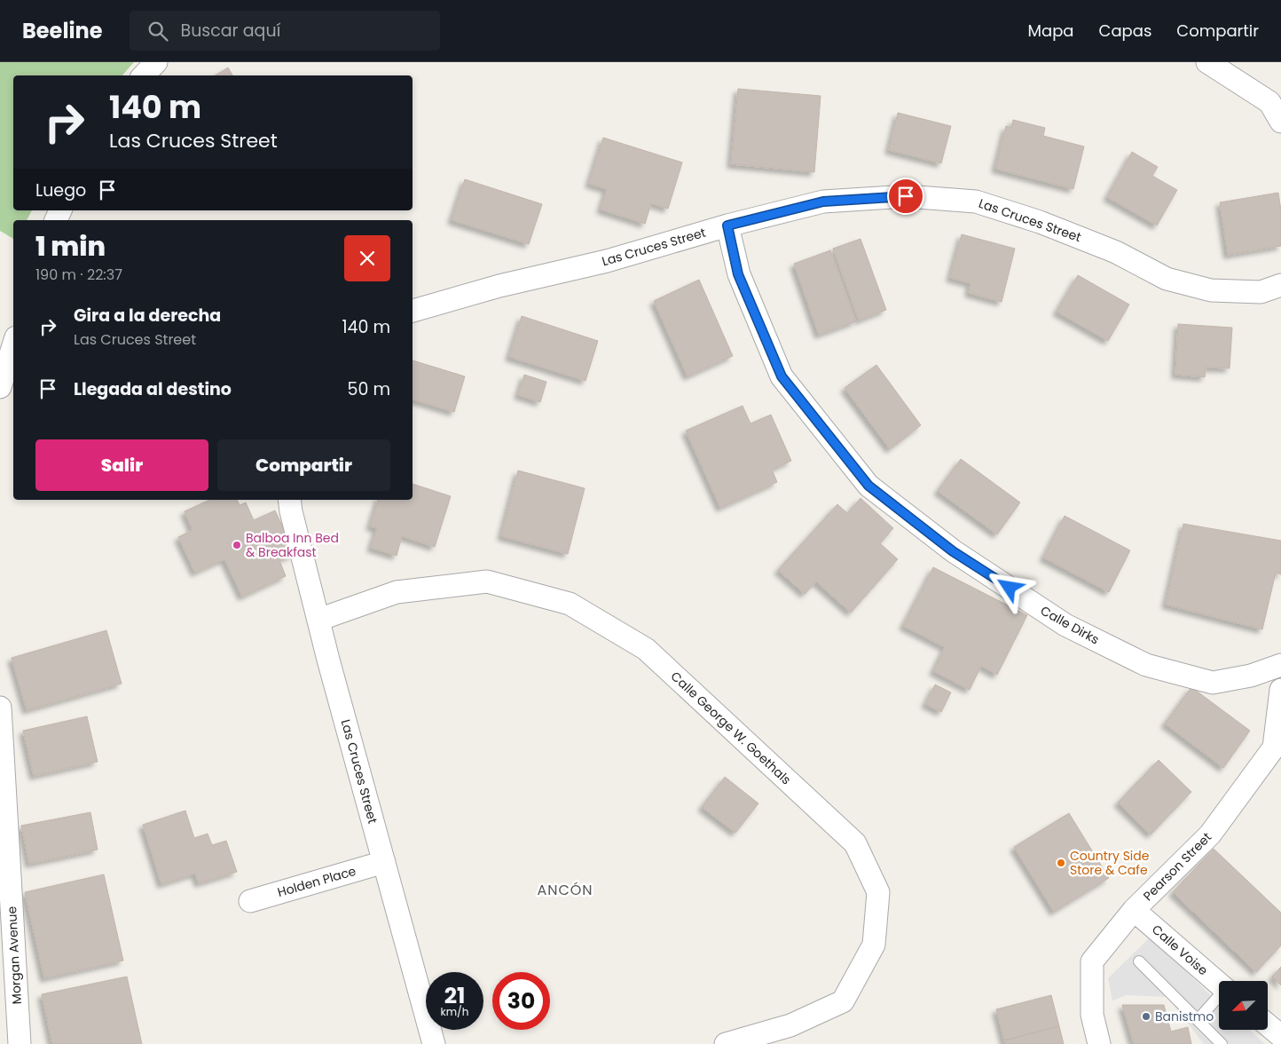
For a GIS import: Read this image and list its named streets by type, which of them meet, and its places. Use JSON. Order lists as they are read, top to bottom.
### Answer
{
  "streets": {
    "street": [
      "Las Cruces Street",
      "Calle Dirks",
      "Calle George W. Goethals",
      "Pearson Street",
      "Holden Place",
      "Calle Voise",
      "Morgan Avenue"
    ]
  },
  "crossings": [
    ["Las Cruces Street", "Calle Dirks"],
    ["Las Cruces Street", "Calle George W. Goethals"],
    ["Las Cruces Street", "Holden Place"],
    ["Pearson Street", "Calle Voise"]
  ],
  "districts": ["ANCÓN"],
  "places": ["Balboa Inn Bed & Breakfast", "Country Side Store & Cafe", "Banistmo"],
  "north": "bottom left",
  "page": {
    "header": "Beeline",
    "search": "Buscar aquí",
    "nav": ["Mapa", "Capas", "Compartir"],
    "turn": ["140 m", "Las Cruces Street"],
    "then": "Luego",
    "heading": ["1 min", "190 m · 22:37"],
    "list": [
      {
        "name": "Gira a la derecha",
        "note": "Las Cruces Street",
        "value": "140 m"
      },
      {
        "name": "Llegada al destino",
        "value": "50 m"
      }
    ],
    "buttons": ["Salir", "Compartir"],
    "speed": "21 km/h",
    "limit": "30"
  }
}
